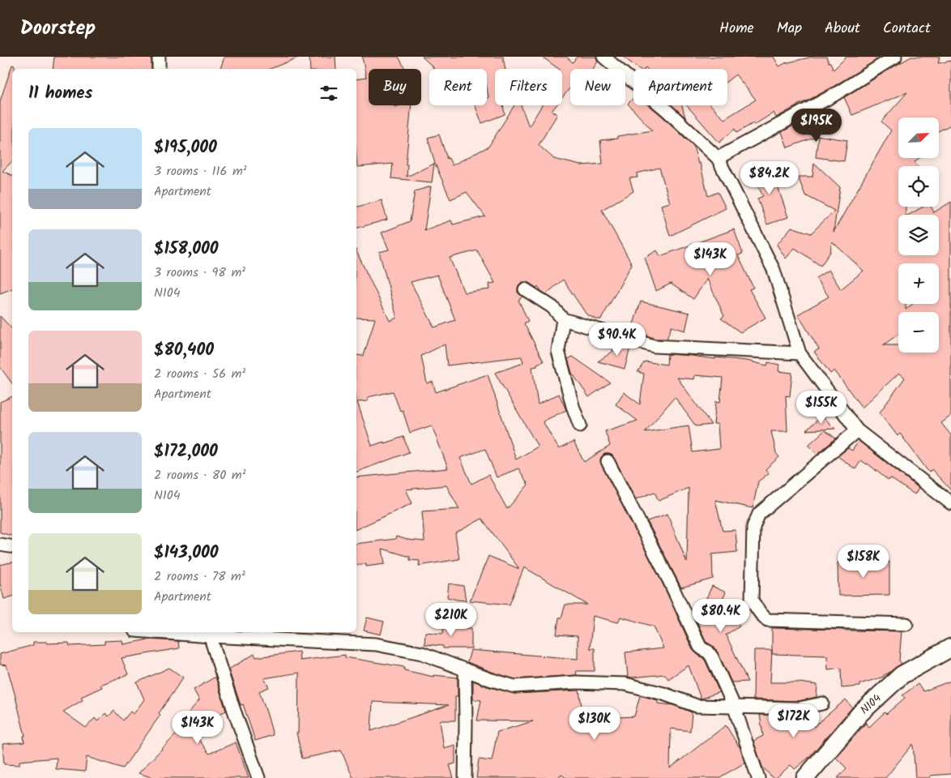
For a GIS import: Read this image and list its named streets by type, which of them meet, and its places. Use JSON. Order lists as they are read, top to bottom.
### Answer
{
  "streets": {
    "street": ["N104"]
  },
  "north": "top right",
  "page": {
    "header": "Doorstep",
    "nav": [
      "Home",
      "Map",
      "About",
      "Contact"
    ],
    "chip": [
      "Buy",
      "Rent",
      "Filters",
      "New",
      "Apartment"
    ],
    "heading": "11 homes",
    "price": [
      "$195K",
      "$84.2K",
      "$143K",
      "$90.4K",
      "$155K",
      "$158K",
      "$80.4K",
      "$210K",
      "$172K",
      "$130K",
      "$143K"
    ],
    "map_buttons": ["+", "−"],
    "list": [
      {
        "name": "$195,000",
        "note": "3 rooms · 116 m² · Apartment"
      },
      {
        "name": "$158,000",
        "note": "3 rooms · 98 m² · N104"
      },
      {
        "name": "$80,400",
        "note": "2 rooms · 56 m² · Apartment"
      },
      {
        "name": "$172,000",
        "note": "2 rooms · 80 m² · N104"
      },
      {
        "name": "$143,000",
        "note": "2 rooms · 78 m² · Apartment"
      }
    ]
  }
}
